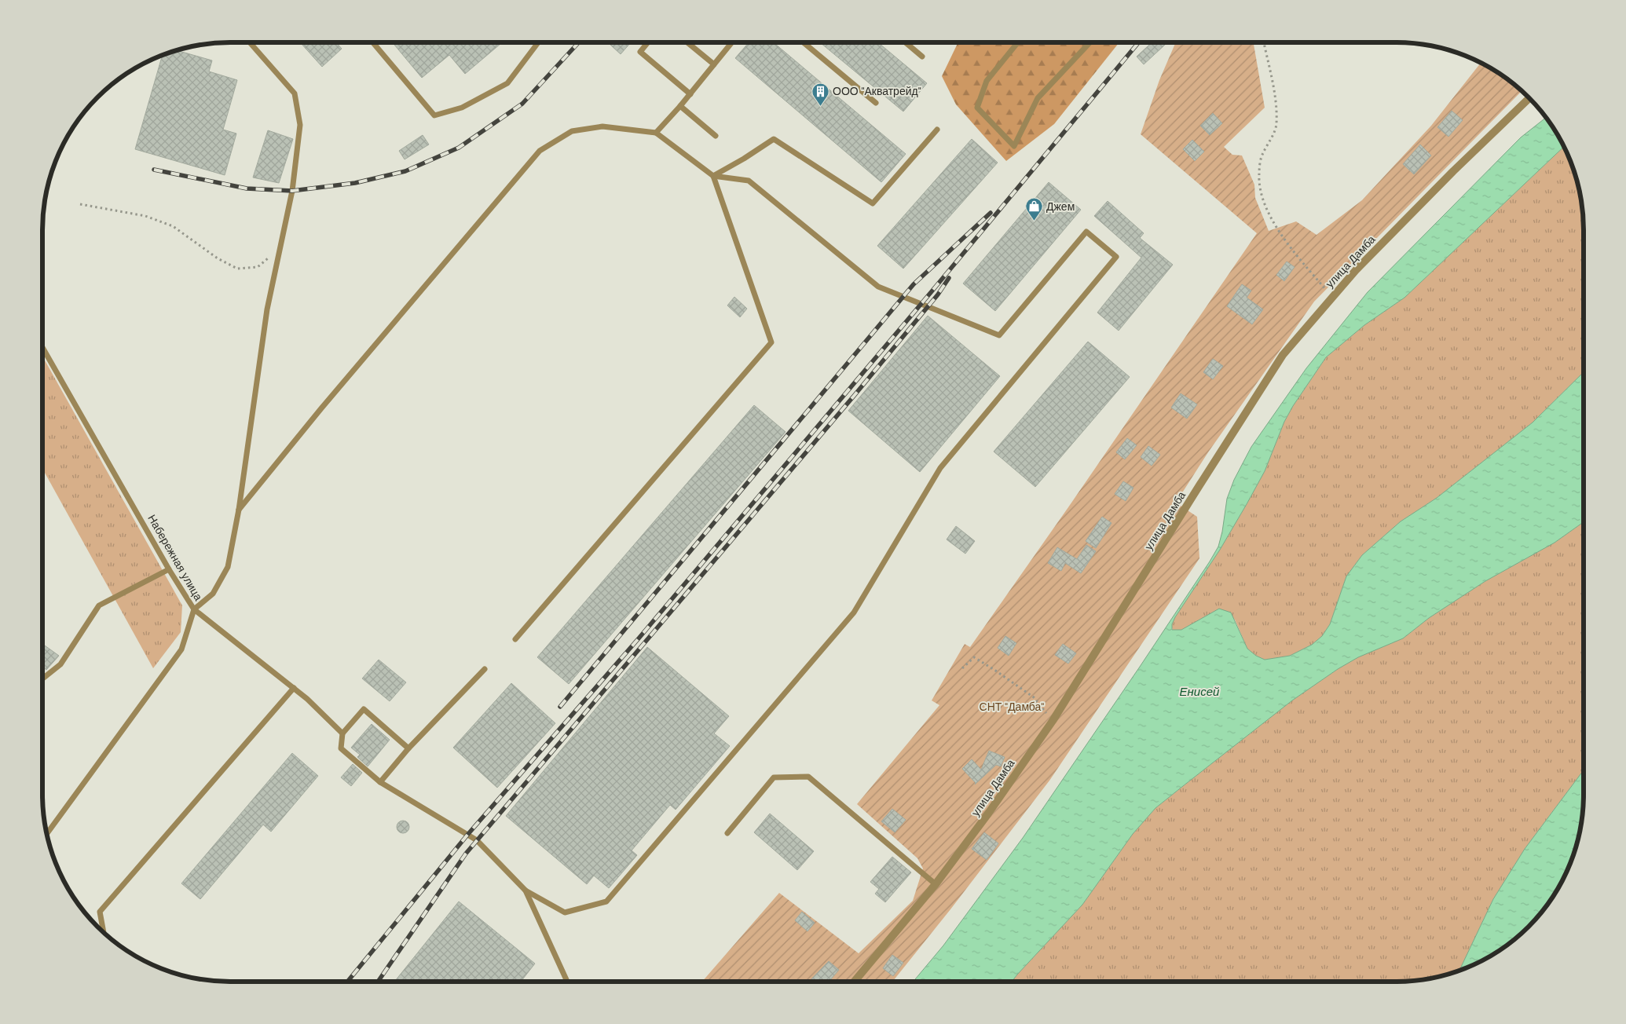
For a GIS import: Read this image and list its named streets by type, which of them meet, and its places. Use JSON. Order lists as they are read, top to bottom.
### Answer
{
  "streets": {
    "street": ["улица Дамба"],
    "lane": ["Набережная улица"]
  },
  "water": ["Енисей"],
  "parks": ["СНТ \"Дамба\""],
  "places": {
    "building": ["ООО \"Акватрейд\""],
    "shop": ["Джем"]
  }
}
